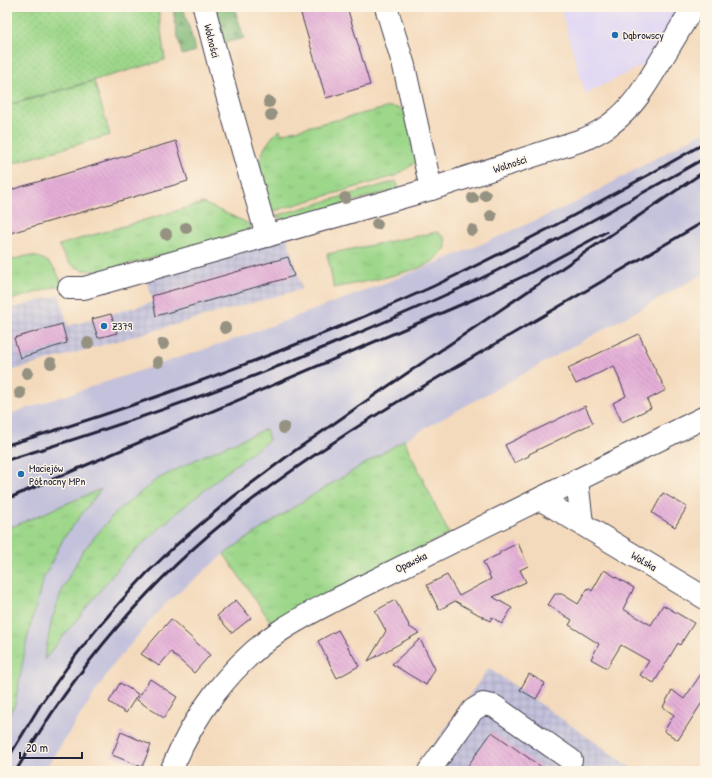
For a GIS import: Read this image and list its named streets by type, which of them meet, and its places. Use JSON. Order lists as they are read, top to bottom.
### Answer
{
  "streets": {
    "street": ["Wolności", "Wolska", "Opawska"]
  },
  "crossings": [
    ["Wolska", "Opawska"]
  ],
  "places": ["Dąbrowscy", "Z379", "Maciejów Północny MPn"],
  "scale_bar": "20 m"
}
